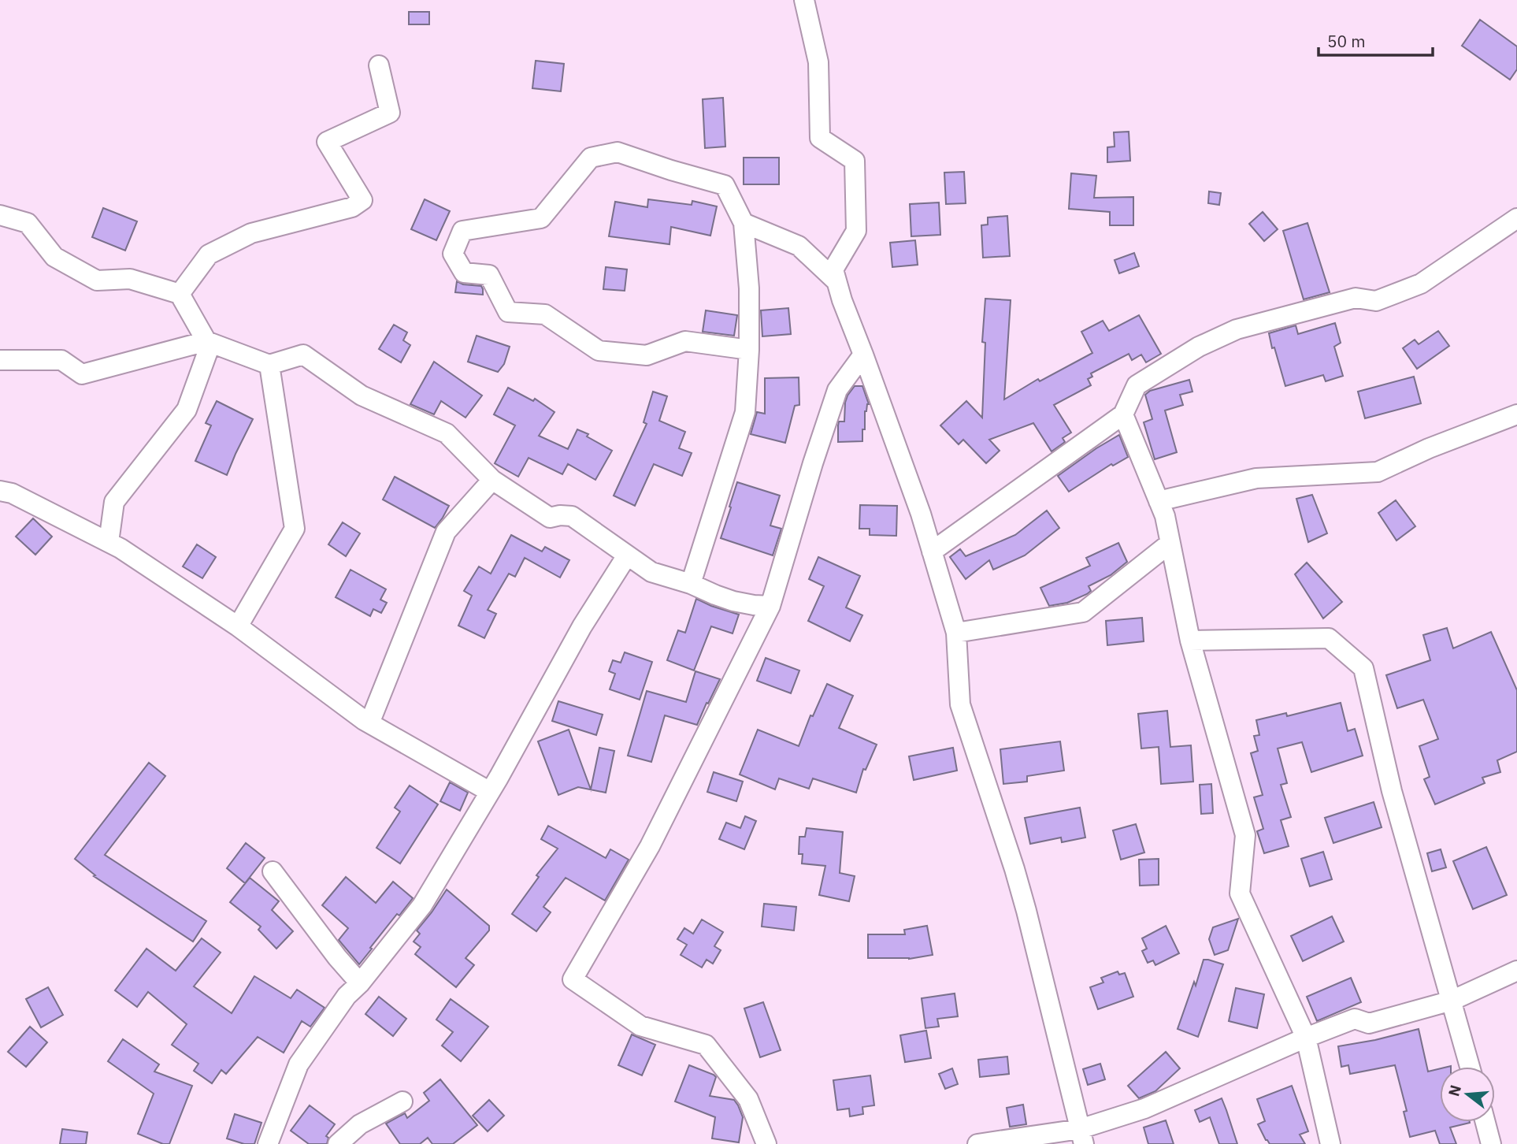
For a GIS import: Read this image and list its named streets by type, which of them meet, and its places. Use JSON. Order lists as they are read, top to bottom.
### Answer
{
  "scale_bar": "50 m",
  "north": "left"
}
